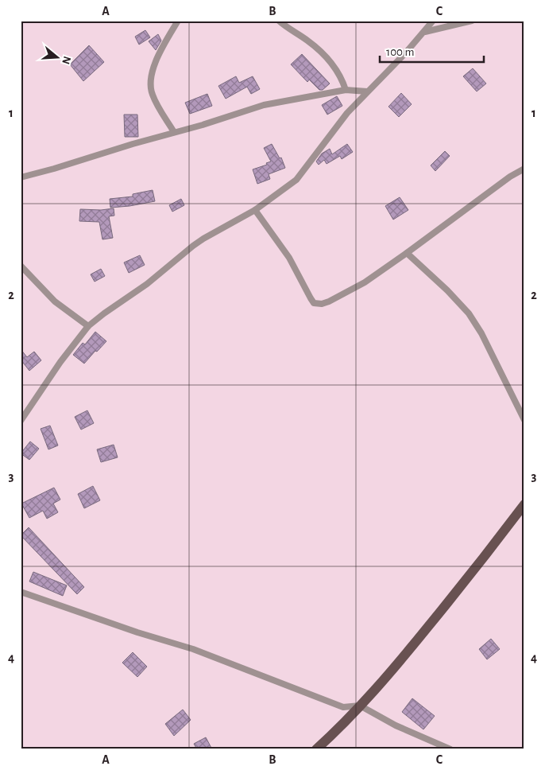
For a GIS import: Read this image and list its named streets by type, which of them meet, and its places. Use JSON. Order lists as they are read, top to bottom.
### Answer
{
  "scale_bar": "100 m",
  "north": "right",
  "grid": {
    "columns": ["A", "B", "C"],
    "rows": [
      "1",
      "2",
      "3",
      "4"
    ]
  }
}
